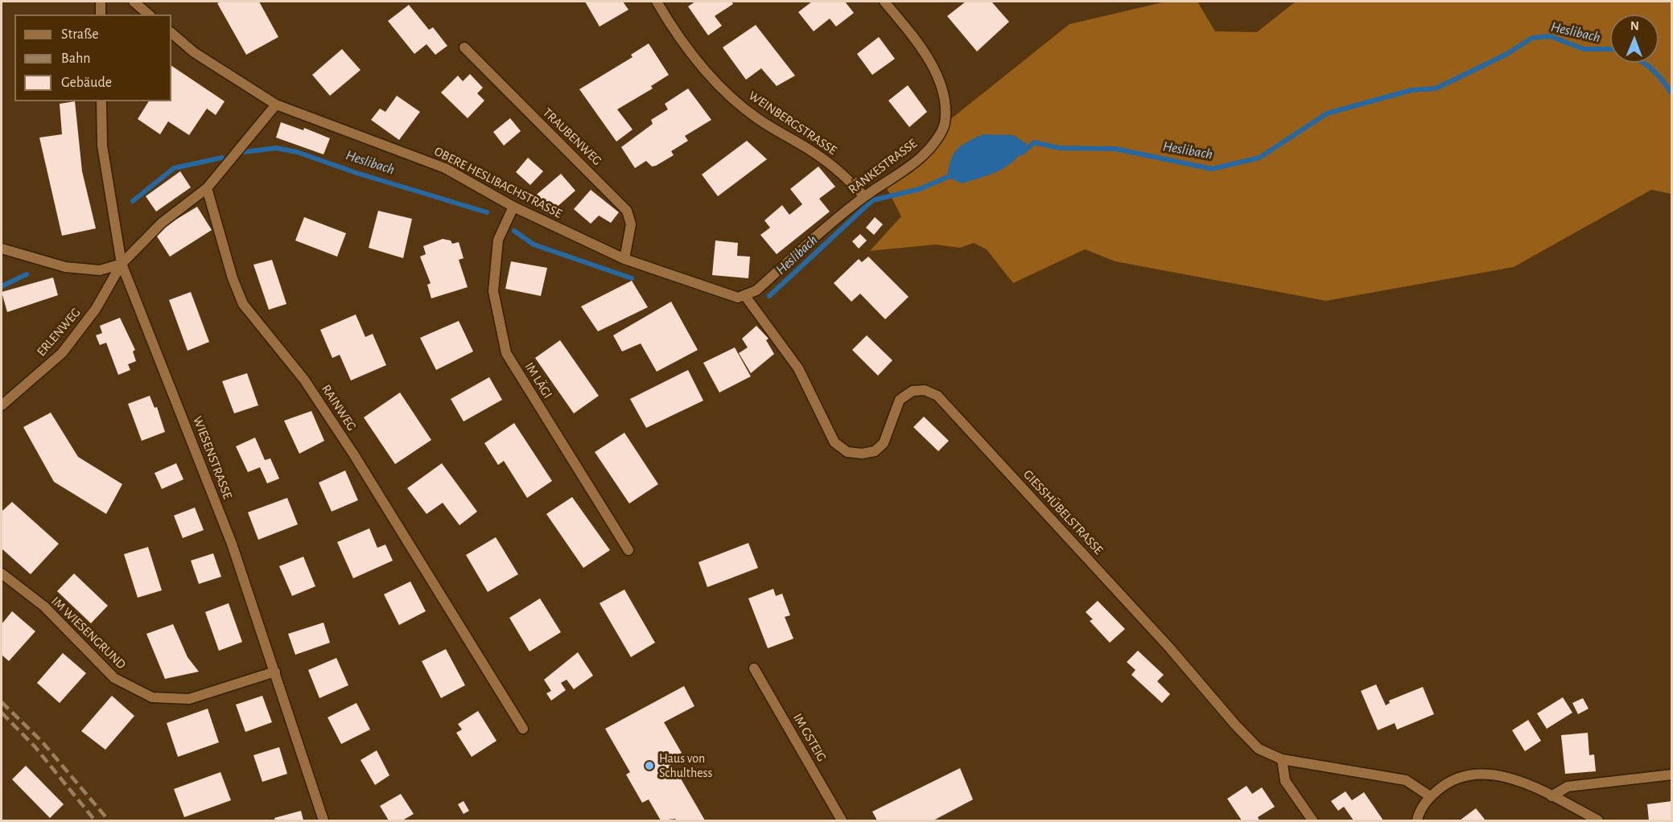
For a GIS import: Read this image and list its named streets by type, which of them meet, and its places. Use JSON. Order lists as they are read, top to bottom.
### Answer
{
  "streets": {
    "street": [
      "WEINBERGSTRASSE",
      "TRAUBENWEG",
      "RÄNKESTRASSE",
      "OBERE HESLIBACHSTRASSE",
      "ERLENWEG",
      "IM LÄGI",
      "RAINWEG",
      "WIESENSTRASSE",
      "GIESSHÜBELSTRASSE",
      "IM WIESENGRUND",
      "IM GSTEIG"
    ]
  },
  "crossings": [
    ["WEINBERGSTRASSE", "RÄNKESTRASSE"],
    ["TRAUBENWEG", "OBERE HESLIBACHSTRASSE"],
    ["RÄNKESTRASSE", "OBERE HESLIBACHSTRASSE"],
    ["RÄNKESTRASSE", "GIESSHÜBELSTRASSE"],
    ["OBERE HESLIBACHSTRASSE", "IM LÄGI"],
    ["OBERE HESLIBACHSTRASSE", "GIESSHÜBELSTRASSE"],
    ["ERLENWEG", "RAINWEG"],
    ["ERLENWEG", "WIESENSTRASSE"],
    ["WIESENSTRASSE", "IM WIESENGRUND"]
  ],
  "water": ["Heslibach"],
  "places": ["Haus von Schulthess"],
  "legend": ["Straße", "Bahn", "Gebäude"],
  "north": "top"
}
